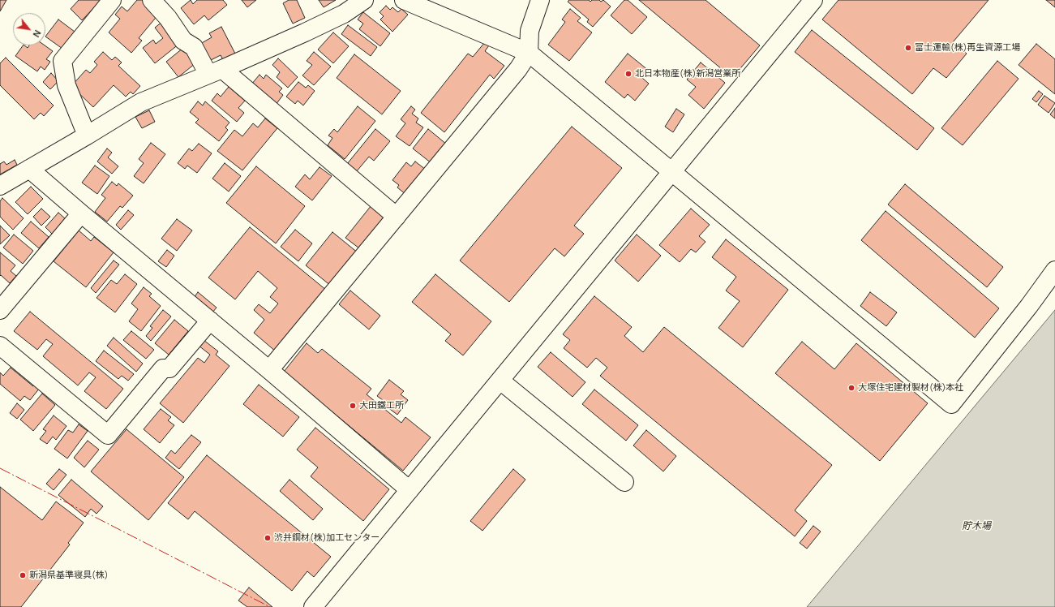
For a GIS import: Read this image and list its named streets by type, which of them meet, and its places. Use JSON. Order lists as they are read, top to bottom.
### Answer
{
  "water": ["貯木場"],
  "places": [
    "富士運輸(株)再生資源工場",
    "北日本物産(株)新潟営業所",
    "大塚住宅建材製材(株)本社",
    "大田鐵工所",
    "渋井鋼材(株)加工センター",
    "新潟県基準寝具(株)"
  ],
  "north": "bottom right"
}
